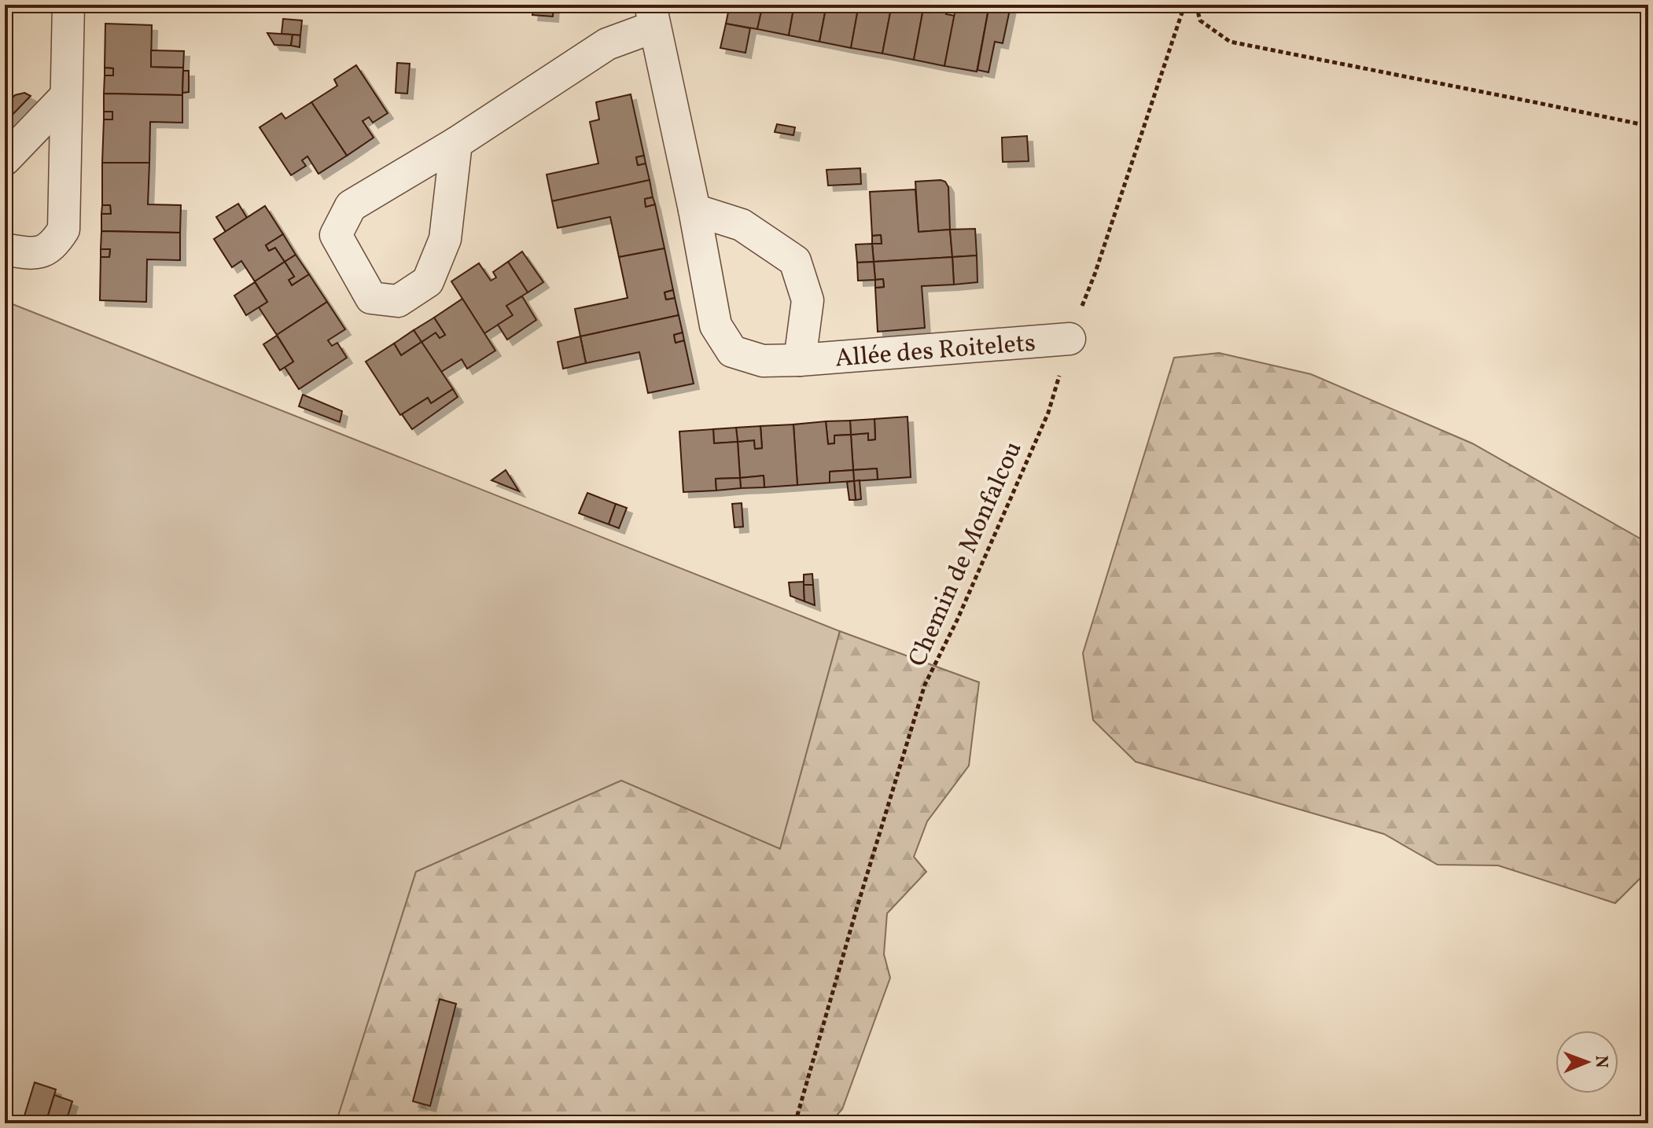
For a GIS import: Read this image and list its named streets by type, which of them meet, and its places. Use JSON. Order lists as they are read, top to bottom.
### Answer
{
  "streets": {
    "street": ["Allée des Roitelets"],
    "path": ["Chemin de Monfalcou"]
  },
  "crossings": [
    ["Allée des Roitelets", "Chemin de Monfalcou"]
  ],
  "north": "right"
}
